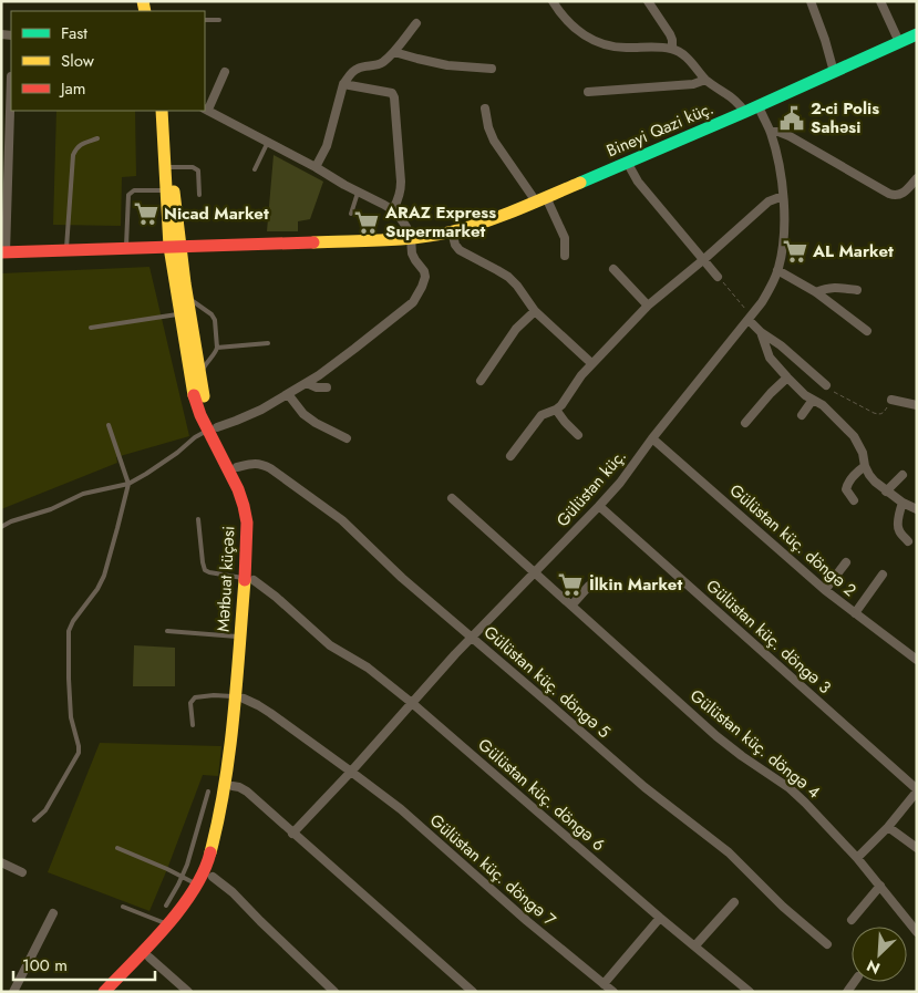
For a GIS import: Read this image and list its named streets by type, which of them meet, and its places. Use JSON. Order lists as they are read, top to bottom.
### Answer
{
  "streets": {
    "main road": ["Bineyi Qazi küç.", "Mətbuat küçəsi"],
    "street": [
      "Gülüstan küç.",
      "Gülüstan küç. döngə 2",
      "Gülüstan küç. döngə 3",
      "Gülüstan küç. döngə 5",
      "Gülüstan küç. döngə 4",
      "Gülüstan küç. döngə 6",
      "Gülüstan küç. döngə 7"
    ]
  },
  "crossings": [
    ["Bineyi Qazi küç.", "Gülüstan küç."],
    ["Bineyi Qazi küç.", "Mətbuat küçəsi"],
    ["Gülüstan küç.", "Gülüstan küç. döngə 2"],
    ["Gülüstan küç.", "Gülüstan küç. döngə 3"],
    ["Gülüstan küç.", "Gülüstan küç. döngə 5"],
    ["Gülüstan küç.", "Gülüstan küç. döngə 4"],
    ["Gülüstan küç.", "Gülüstan küç. döngə 6"],
    ["Gülüstan küç.", "Gülüstan küç. döngə 7"],
    ["Mətbuat küçəsi", "Gülüstan küç. döngə 5"],
    ["Mətbuat küçəsi", "Gülüstan küç. döngə 6"],
    ["Mətbuat küçəsi", "Gülüstan küç. döngə 7"]
  ],
  "places": {
    "public building": ["2-ci Polis Sahəsi"],
    "supermarket": [
      "Nicad Market",
      "ARAZ Express Supermarket",
      "AL Market",
      "İlkin Market"
    ]
  },
  "legend": ["Fast", "Slow", "Jam"],
  "scale_bar": "100 m",
  "north": "bottom left"
}
